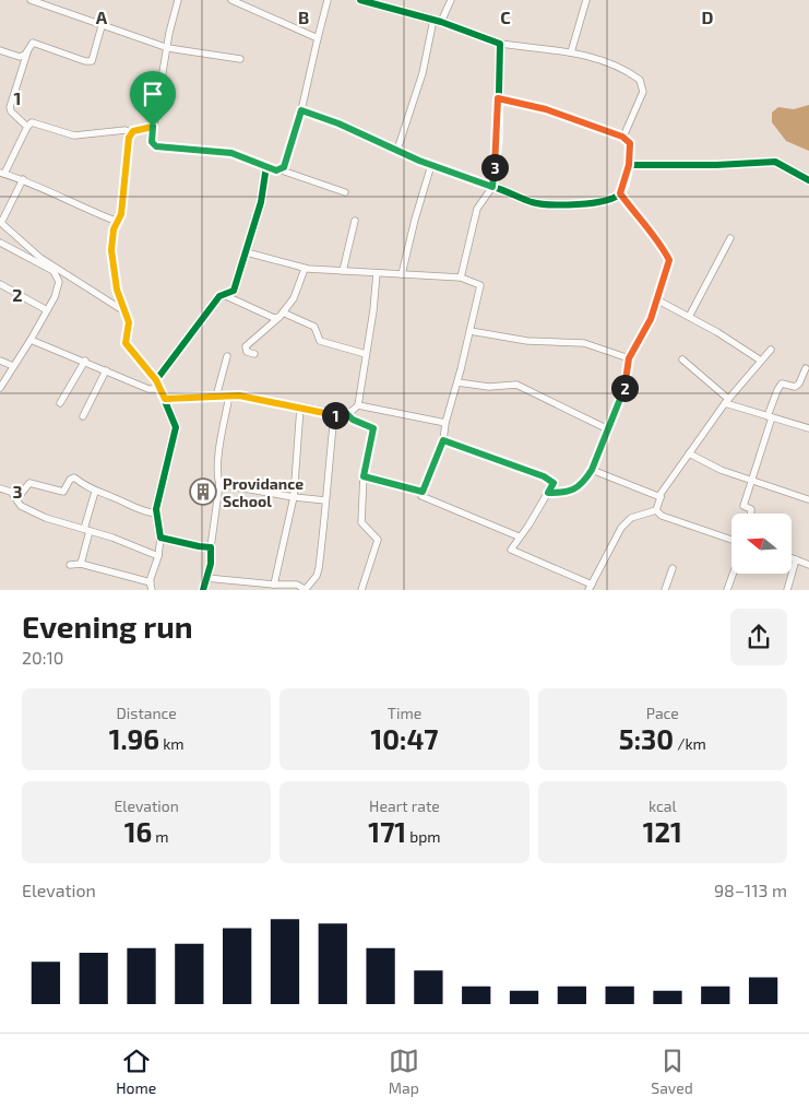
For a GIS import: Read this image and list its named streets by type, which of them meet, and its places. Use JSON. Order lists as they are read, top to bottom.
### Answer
{
  "places": {
    "building": ["Providance School"]
  },
  "north": "left",
  "page": {
    "pins": ["3", "2", "1"],
    "heading": ["Evening run", "20:10"],
    "stats": [
      ["Distance", "1.96 km"],
      ["Time", "10:47"],
      ["Pace", "5:30 /km"],
      ["Elevation", "16 m"],
      ["Heart rate", "171 bpm"],
      ["kcal", "121"]
    ],
    "chart": ["Elevation", "98–113 m"],
    "tabs": ["Home", "Map", "Saved"]
  },
  "grid": {
    "columns": [
      "A",
      "B",
      "C",
      "D"
    ],
    "rows": ["1", "2", "3"]
  }
}
